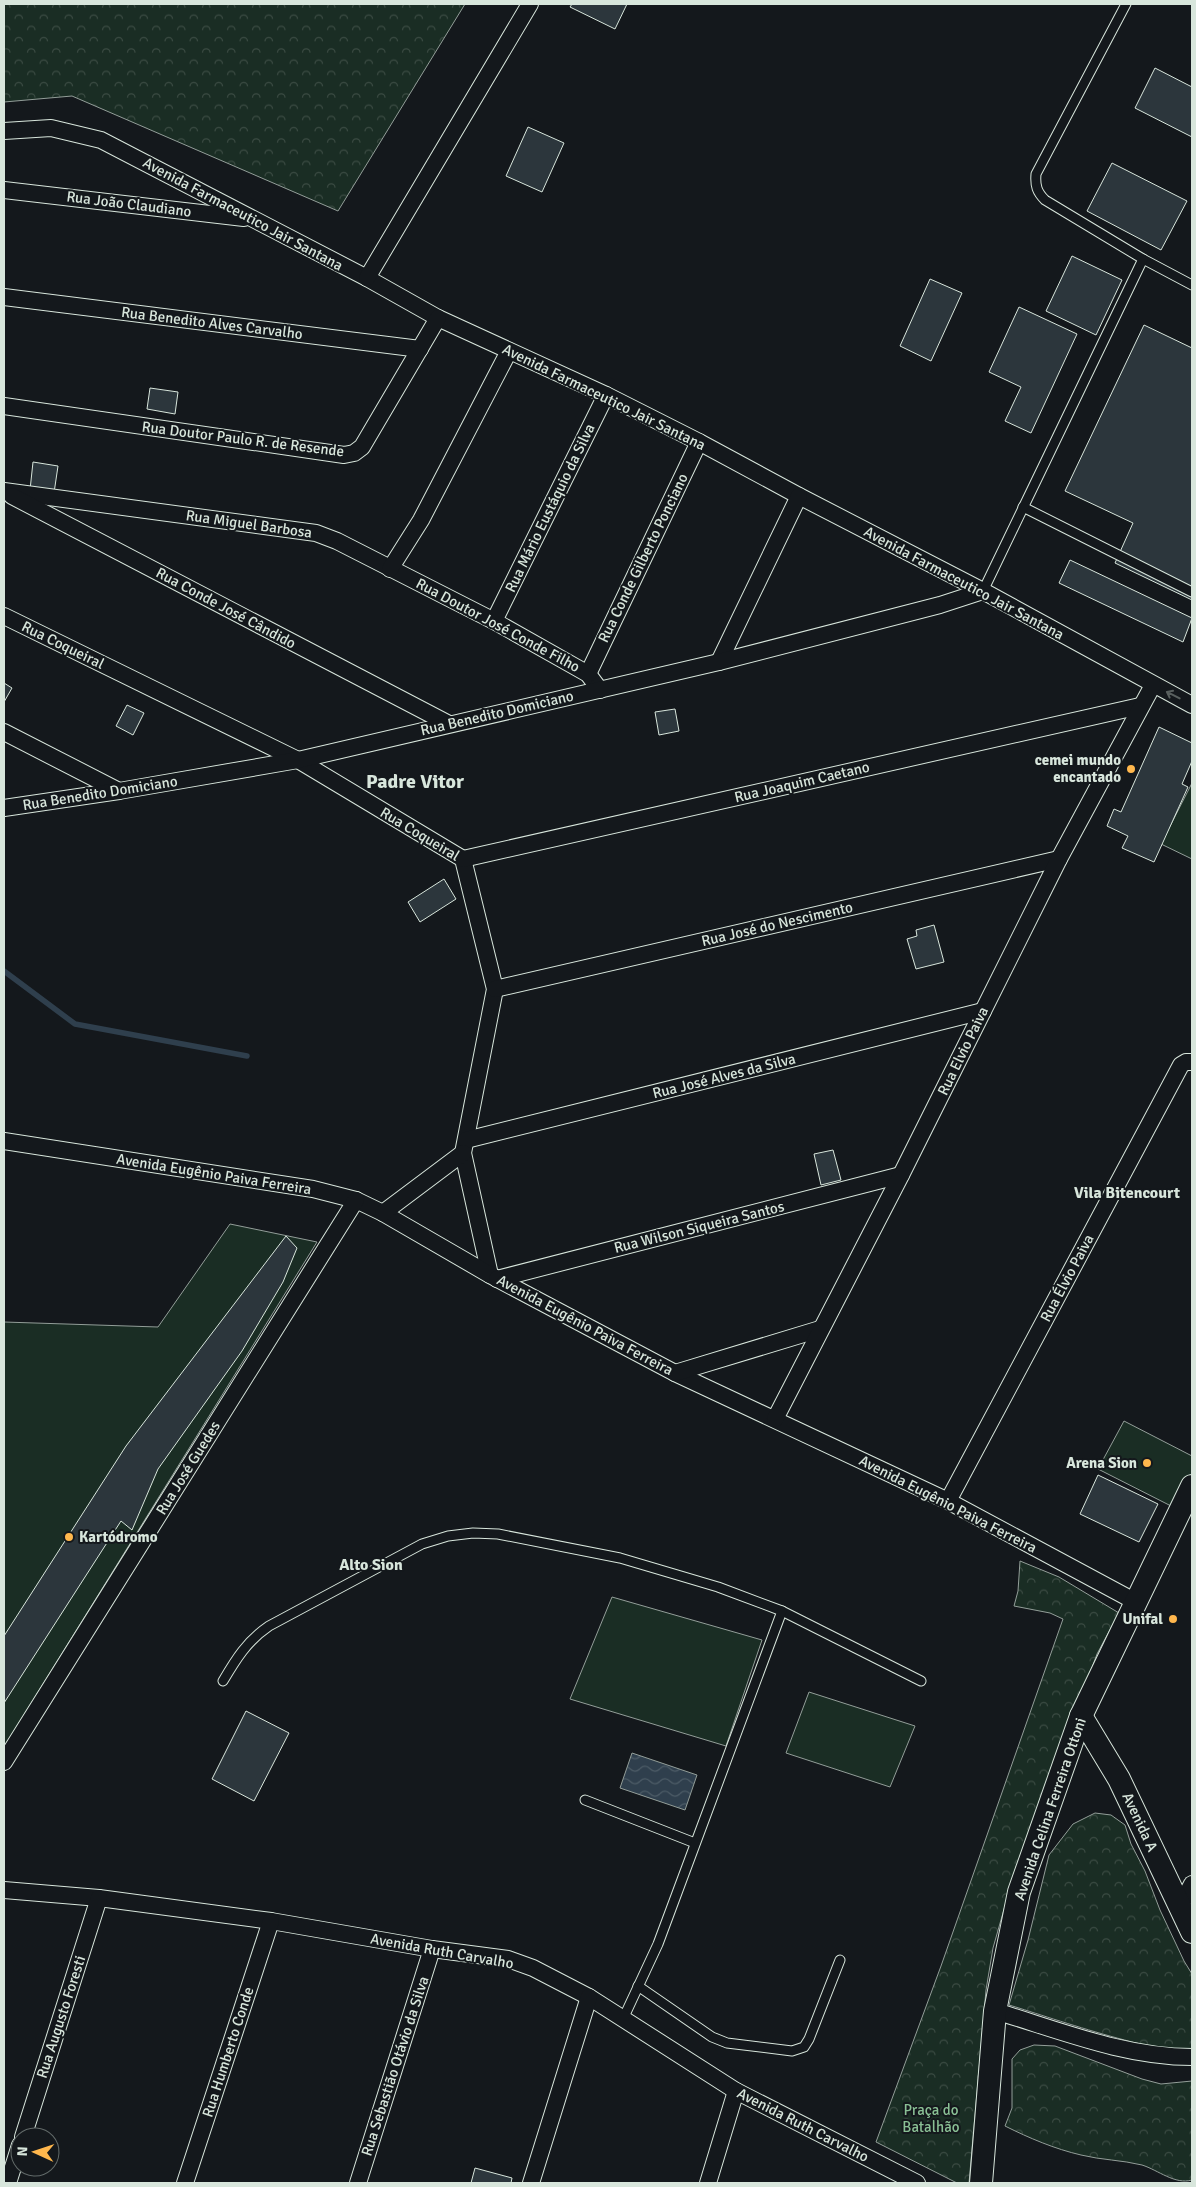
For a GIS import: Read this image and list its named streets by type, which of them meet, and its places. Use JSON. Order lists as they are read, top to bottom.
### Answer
{
  "streets": {
    "street": [
      "Rua João Claudiano",
      "Avenida Farmaceutico Jair Santana",
      "Rua Benedito Alves Carvalho",
      "Rua Doutor Paulo R. de Resende",
      "Rua Mário Eustáquio da Silva",
      "Rua Miguel Barbosa",
      "Rua Conde Gilberto Ponciano",
      "Rua Conde José Cândido",
      "Rua Doutor José Conde Filho",
      "Rua Coqueiral",
      "Rua Benedito Domiciano",
      "Rua Joaquim Caetano",
      "Rua José do Nescimento",
      "Rua Elvio Paiva",
      "Rua José Alves da Silva",
      "Avenida Eugênio Paiva Ferreira",
      "Rua Wilson Siqueira Santos",
      "Rua Élvio Paiva",
      "Rua José Guedes",
      "Avenida Celina Ferreira Ottoni",
      "Avenida A",
      "Avenida Ruth Carvalho",
      "Rua Augusto Foresti",
      "Rua Humberto Conde",
      "Rua Sebastião Otávio da Silva"
    ]
  },
  "crossings": [
    ["Rua João Claudiano", "Avenida Farmaceutico Jair Santana"],
    ["Avenida Farmaceutico Jair Santana", "Rua Doutor Paulo R. de Resende"],
    ["Avenida Farmaceutico Jair Santana", "Rua Mário Eustáquio da Silva"],
    ["Avenida Farmaceutico Jair Santana", "Rua Conde Gilberto Ponciano"],
    ["Avenida Farmaceutico Jair Santana", "Rua Benedito Domiciano"],
    ["Avenida Farmaceutico Jair Santana", "Rua Elvio Paiva"],
    ["Rua Benedito Alves Carvalho", "Rua Doutor Paulo R. de Resende"],
    ["Rua Mário Eustáquio da Silva", "Rua Doutor José Conde Filho"],
    ["Rua Miguel Barbosa", "Rua Conde José Cândido"],
    ["Rua Miguel Barbosa", "Rua Doutor José Conde Filho"],
    ["Rua Conde Gilberto Ponciano", "Rua Doutor José Conde Filho"],
    ["Rua Conde José Cândido", "Rua Benedito Domiciano"],
    ["Rua Doutor José Conde Filho", "Rua Benedito Domiciano"],
    ["Rua Coqueiral", "Rua Benedito Domiciano"],
    ["Rua Coqueiral", "Rua Joaquim Caetano"],
    ["Rua Coqueiral", "Rua José do Nescimento"],
    ["Rua Coqueiral", "Rua José Alves da Silva"],
    ["Rua Coqueiral", "Avenida Eugênio Paiva Ferreira"],
    ["Rua Coqueiral", "Rua Wilson Siqueira Santos"],
    ["Rua Joaquim Caetano", "Rua Elvio Paiva"],
    ["Rua José do Nescimento", "Rua Elvio Paiva"],
    ["Rua Elvio Paiva", "Rua José Alves da Silva"],
    ["Rua Elvio Paiva", "Avenida Eugênio Paiva Ferreira"],
    ["Rua Elvio Paiva", "Rua Wilson Siqueira Santos"],
    ["Avenida Eugênio Paiva Ferreira", "Rua Wilson Siqueira Santos"],
    ["Avenida Eugênio Paiva Ferreira", "Rua Élvio Paiva"],
    ["Avenida Eugênio Paiva Ferreira", "Rua José Guedes"],
    ["Avenida Eugênio Paiva Ferreira", "Avenida Celina Ferreira Ottoni"],
    ["Avenida Celina Ferreira Ottoni", "Avenida A"],
    ["Avenida Ruth Carvalho", "Rua Augusto Foresti"],
    ["Avenida Ruth Carvalho", "Rua Humberto Conde"],
    ["Avenida Ruth Carvalho", "Rua Sebastião Otávio da Silva"]
  ],
  "districts": ["Padre Vitor", "Vila Bitencourt", "Alto Sion"],
  "parks": ["Praça do Batalhão"],
  "places": [
    "cemei mundo encantado",
    "Arena Sion",
    "Kartódromo",
    "Unifal"
  ],
  "north": "left"
}
